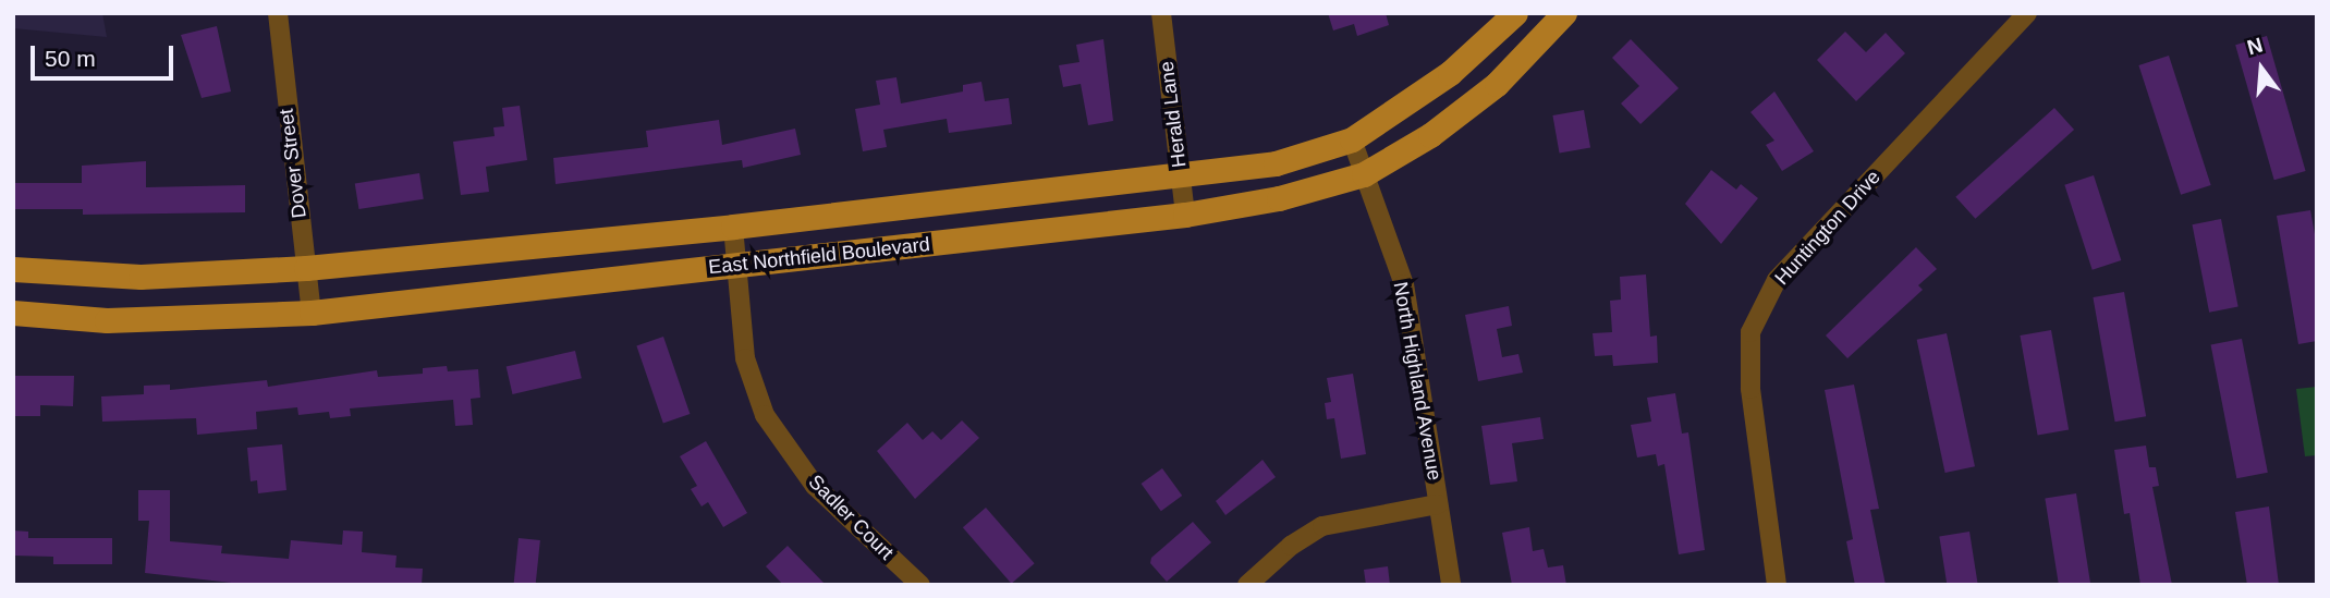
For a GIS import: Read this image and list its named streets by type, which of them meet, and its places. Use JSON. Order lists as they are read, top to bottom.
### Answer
{
  "streets": {
    "main road": ["East Northfield Boulevard"],
    "street": [
      "Herald Lane",
      "Dover Street",
      "Huntington Drive",
      "North Highland Avenue",
      "Sadler Court"
    ]
  },
  "crossings": [
    ["Herald Lane", "East Northfield Boulevard"],
    ["Dover Street", "East Northfield Boulevard"],
    ["East Northfield Boulevard", "North Highland Avenue"],
    ["East Northfield Boulevard", "Sadler Court"]
  ],
  "scale_bar": "50 m",
  "north": "top"
}
